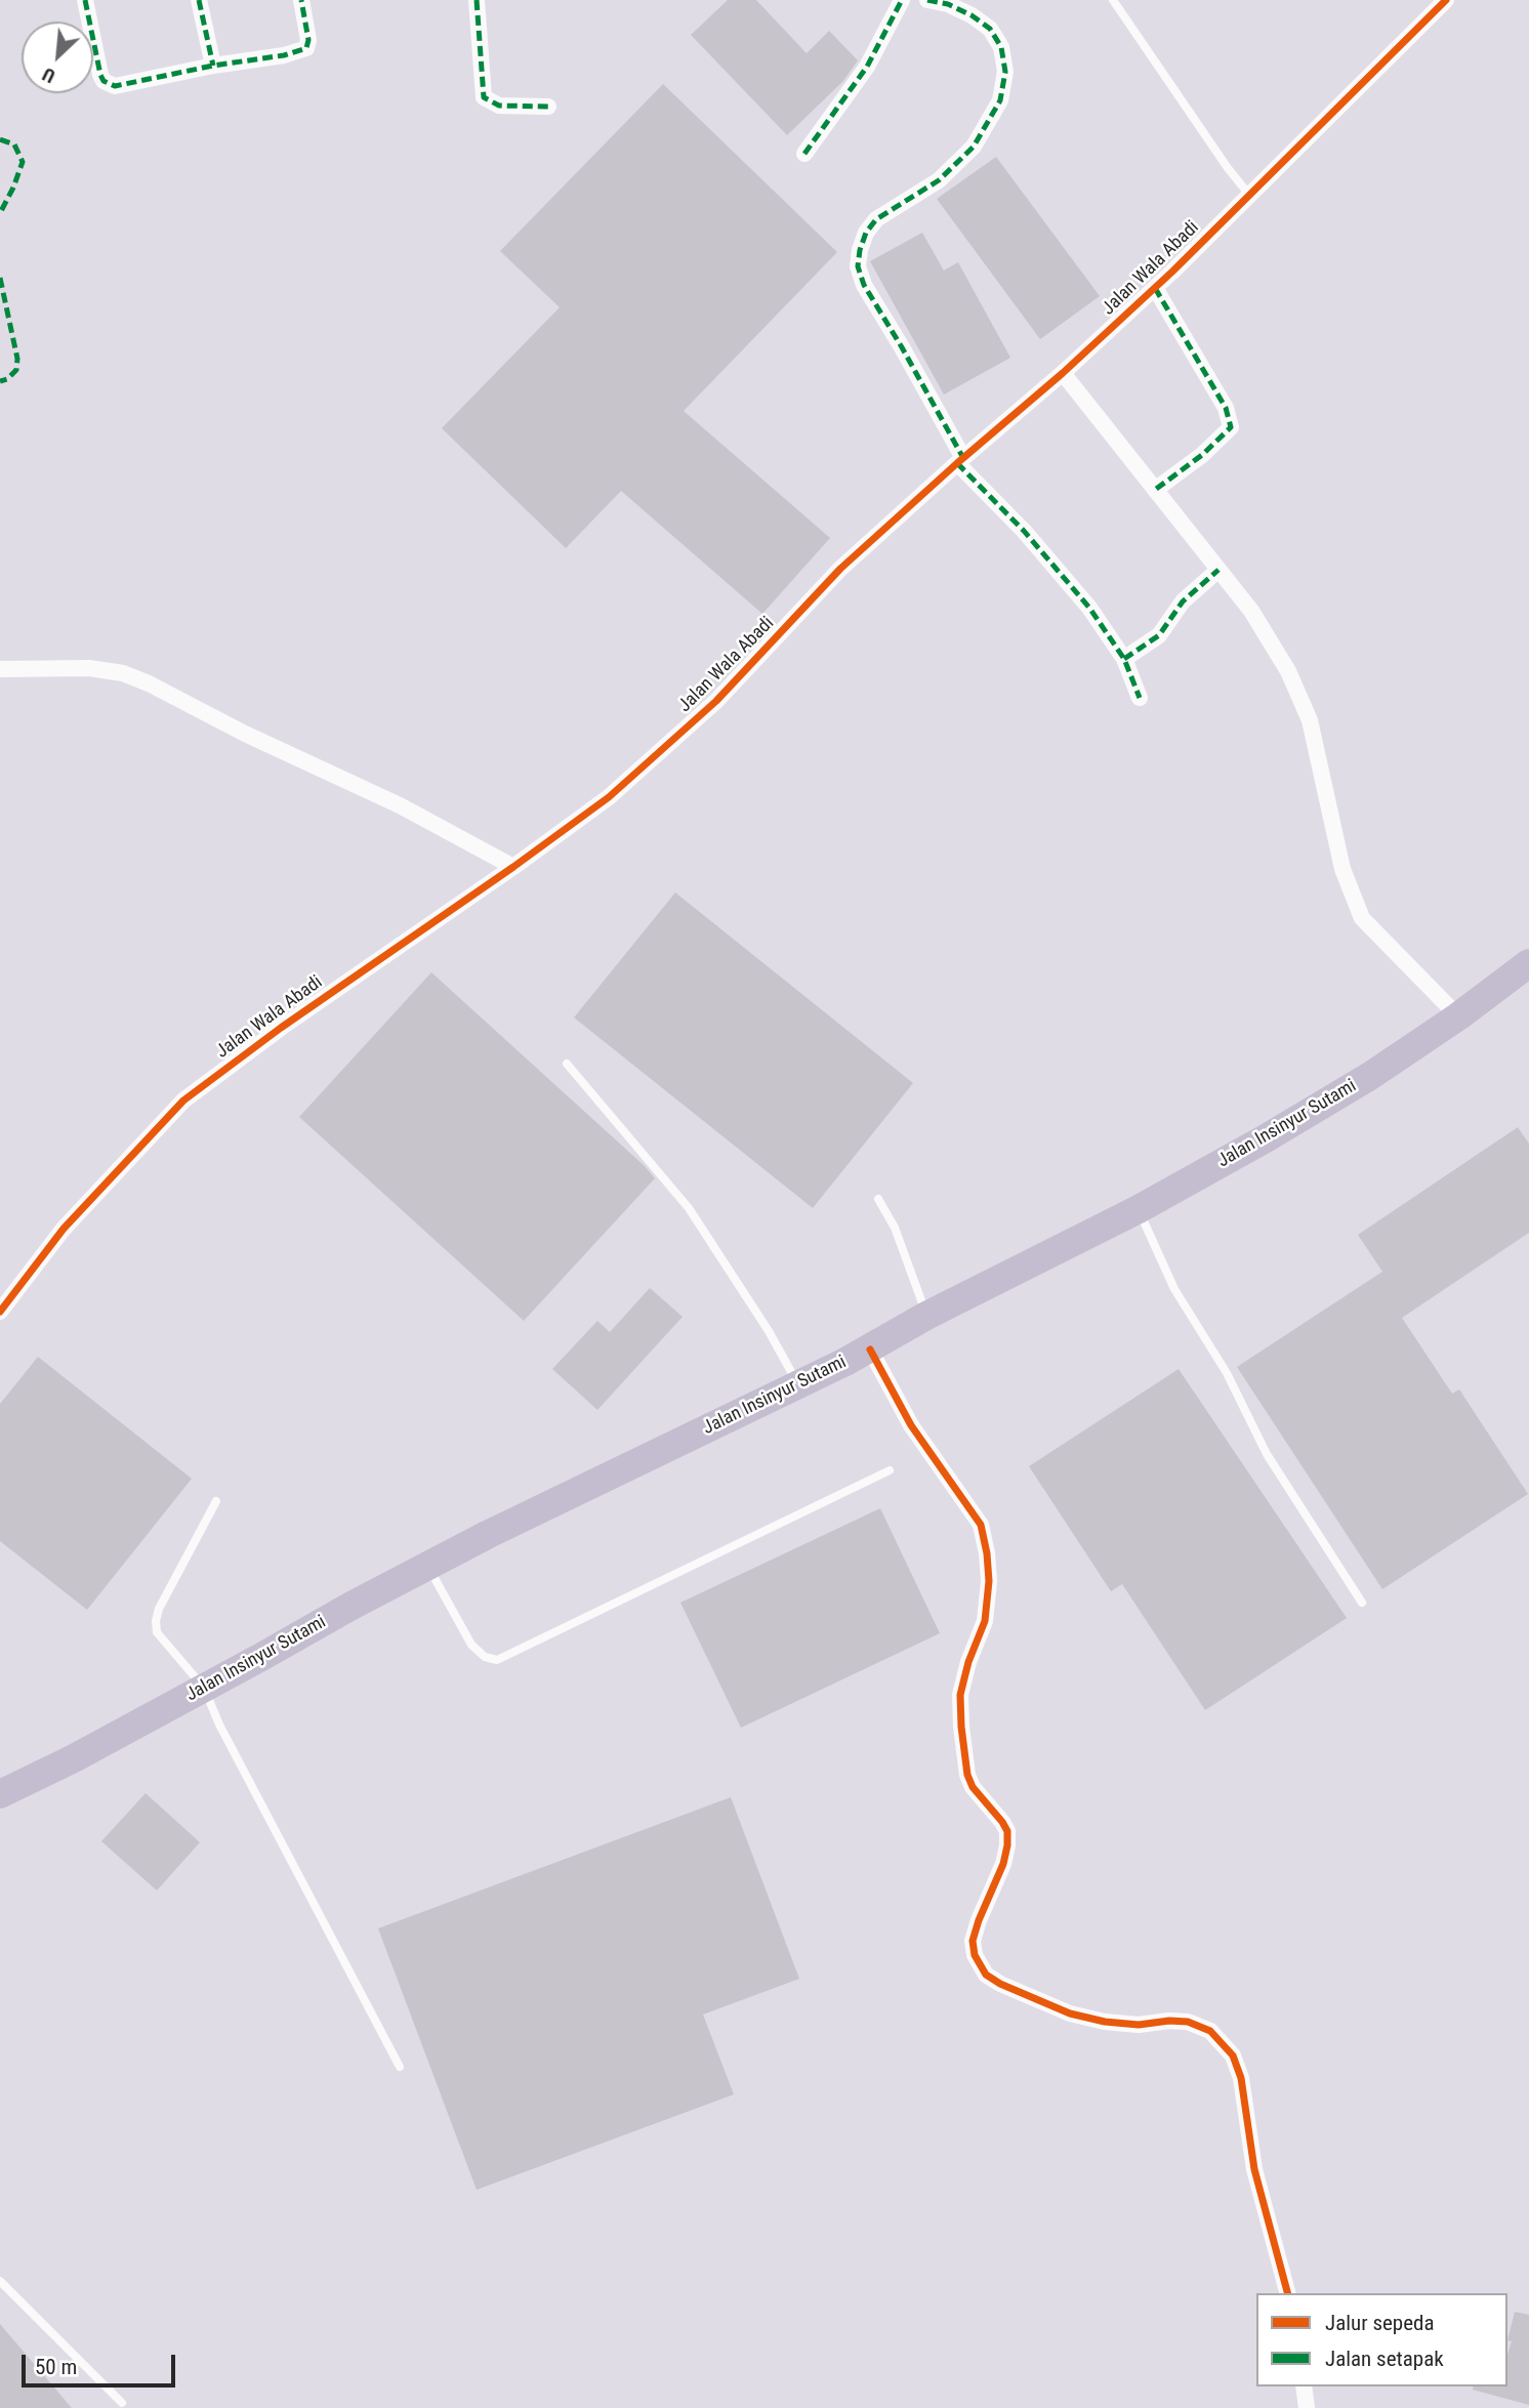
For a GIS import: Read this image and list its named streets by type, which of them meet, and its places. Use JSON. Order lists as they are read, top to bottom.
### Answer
{
  "streets": {
    "highway": ["Jalan Insinyur Sutami"],
    "street": ["Jalan Wala Abadi"]
  },
  "legend": ["Jalur sepeda", "Jalan setapak"],
  "scale_bar": "50 m",
  "north": "bottom left"
}
